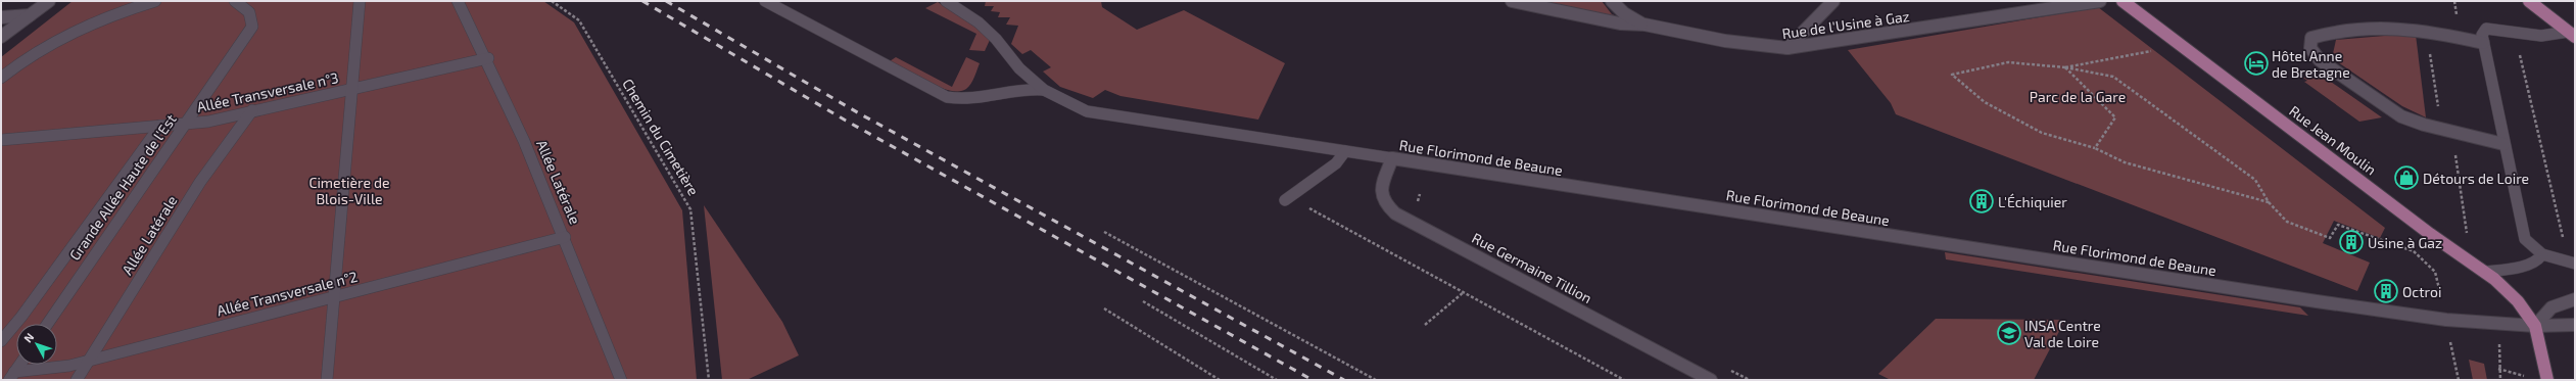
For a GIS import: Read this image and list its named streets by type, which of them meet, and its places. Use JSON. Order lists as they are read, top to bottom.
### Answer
{
  "streets": {
    "main road": ["Rue Jean Moulin"],
    "street": ["Rue de l'Usine à Gaz", "Rue Florimond de Beaune", "Rue Germaine Tillion"],
    "lane": [
      "Allée Transversale n°3",
      "Allée Latérale",
      "Grande Allée Haute de l'Est",
      "Allée Transversale n°2"
    ],
    "path": ["Chemin du Cimetière"]
  },
  "crossings": [
    ["Allée Transversale n°3", "Allée Latérale"],
    ["Allée Transversale n°3", "Grande Allée Haute de l'Est"],
    ["Rue Jean Moulin", "Rue Florimond de Beaune"],
    ["Rue Florimond de Beaune", "Rue Germaine Tillion"],
    ["Allée Latérale", "Allée Transversale n°2"]
  ],
  "parks": ["Parc de la Gare", "Cimetière de Blois-Ville"],
  "places": {
    "hotel": ["Hôtel Anne de Bretagne"],
    "shop": ["Détours de Loire"],
    "building": ["L'Échiquier", "Usine à Gaz", "Octroi"],
    "school or university": ["INSA Centre Val de Loire"]
  },
  "north": "top left"
}
